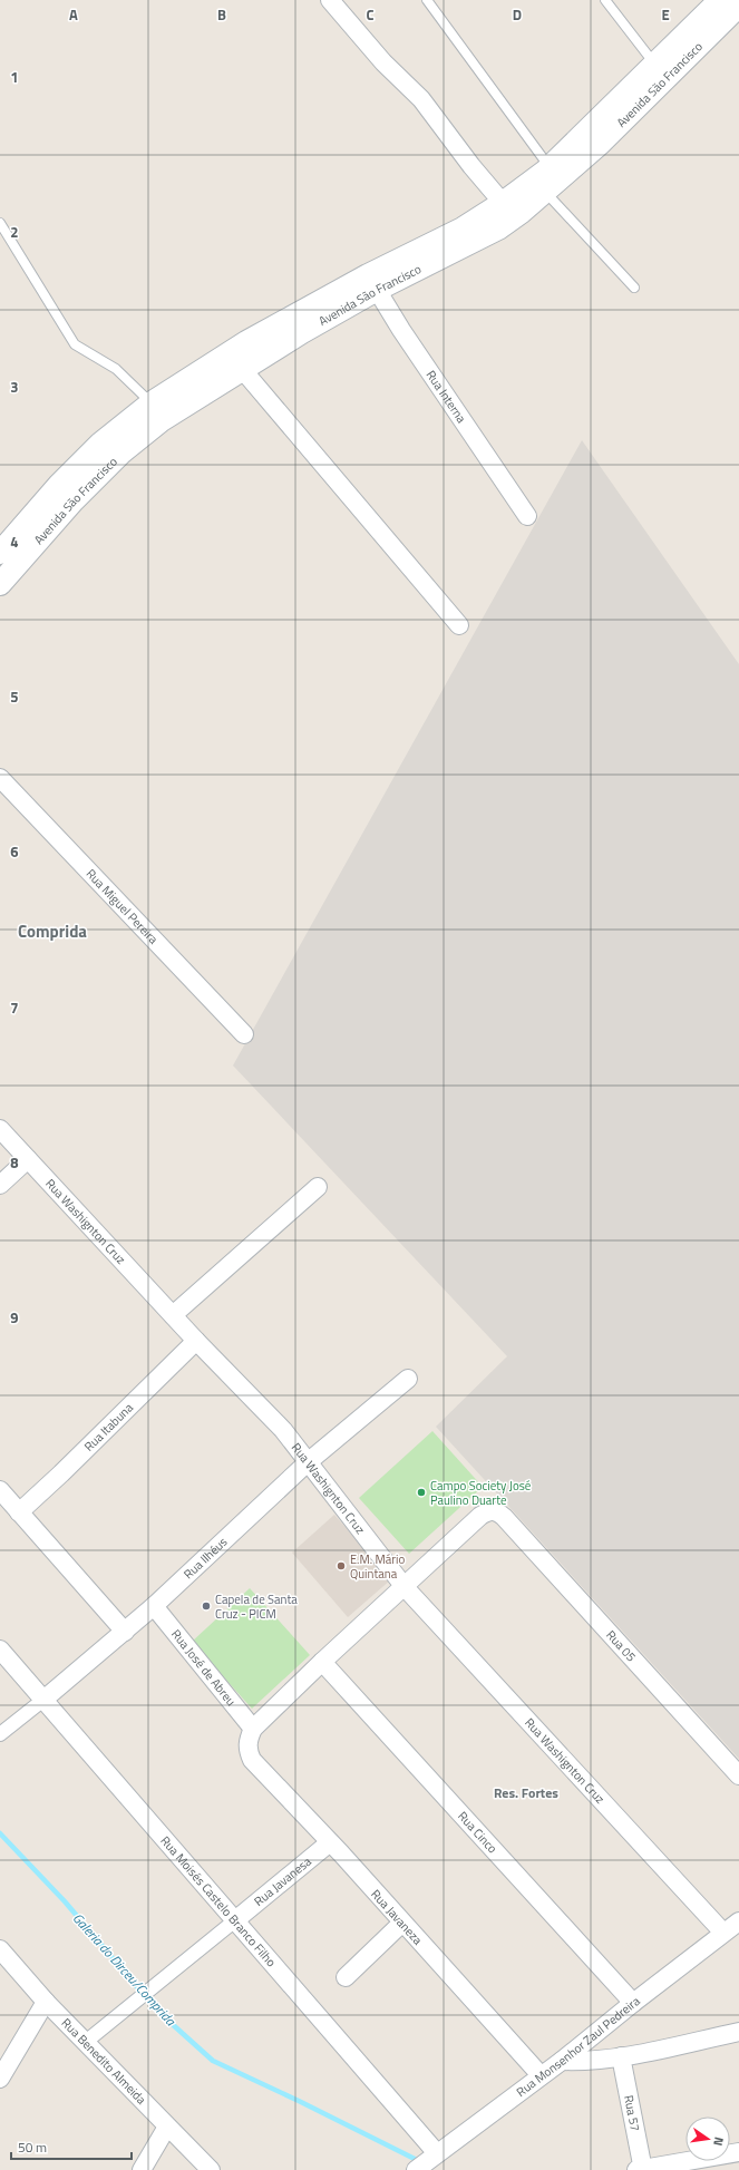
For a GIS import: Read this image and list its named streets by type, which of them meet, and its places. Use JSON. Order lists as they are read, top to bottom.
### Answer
{
  "streets": {
    "street": [
      "Avenida São Francisco",
      "Rua Interna",
      "Rua Miguel Pereira",
      "Rua Washignton Cruz",
      "Rua Itabuna",
      "Rua Ilhéus",
      "Rua 05",
      "Rua José de Abreu",
      "Rua Cinco",
      "Rua Javanesa",
      "Rua Moisés Castelo Branco Filho",
      "Rua Javaneza",
      "Rua Monsenhor Zaul Pedreira",
      "Rua Benedito Almeida",
      "Rua 57"
    ]
  },
  "crossings": [
    ["Avenida São Francisco", "Rua Interna"],
    ["Rua Washignton Cruz", "Rua Itabuna"],
    ["Rua Washignton Cruz", "Rua Ilhéus"],
    ["Rua Washignton Cruz", "Rua 05"],
    ["Rua Washignton Cruz", "Rua Monsenhor Zaul Pedreira"],
    ["Rua Ilhéus", "Rua José de Abreu"],
    ["Rua Ilhéus", "Rua Moisés Castelo Branco Filho"],
    ["Rua José de Abreu", "Rua Javaneza"],
    ["Rua Cinco", "Rua Monsenhor Zaul Pedreira"],
    ["Rua Javanesa", "Rua Moisés Castelo Branco Filho"],
    ["Rua Javanesa", "Rua Javaneza"],
    ["Rua Moisés Castelo Branco Filho", "Rua Monsenhor Zaul Pedreira"],
    ["Rua Javaneza", "Rua Monsenhor Zaul Pedreira"]
  ],
  "districts": ["Comprida", "Res. Fortes"],
  "water": ["Galeria do Dirceu/Comprida"],
  "places": ["Campo Society José Paulino Duarte", "E.M. Mário Quintana", "Capela de Santa Cruz - PICM"],
  "scale_bar": "50 m",
  "north": "right",
  "grid": {
    "columns": [
      "A",
      "B",
      "C",
      "D",
      "E"
    ],
    "rows": [
      "1",
      "2",
      "3",
      "4",
      "5",
      "6",
      "7",
      "8",
      "9"
    ]
  }
}
